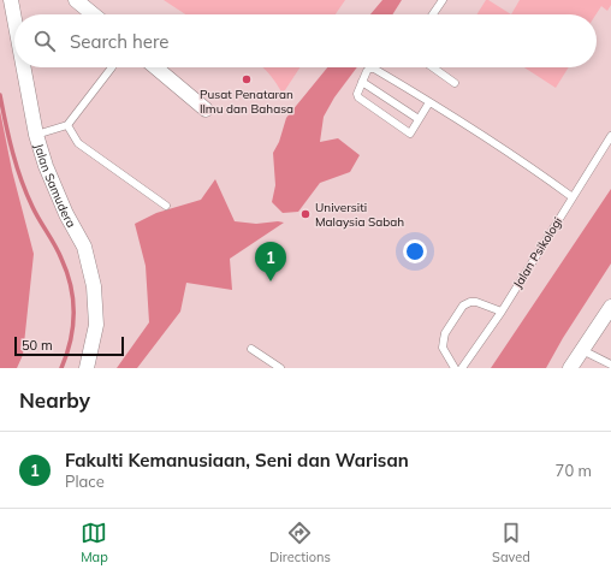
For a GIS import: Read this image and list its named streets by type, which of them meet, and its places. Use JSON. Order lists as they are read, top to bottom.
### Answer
{
  "streets": {
    "street": ["Jalan Samudera"],
    "lane": ["Jalan Psikologi"]
  },
  "places": ["Pusat Penataran Ilmu dan Bahasa", "Universiti Malaysia Sabah"],
  "scale_bar": "50 m",
  "page": {
    "search": "Search here",
    "pins": "1",
    "scale": "50 m",
    "heading": "Nearby",
    "list": [
      {
        "mark": "1",
        "name": "Fakulti Kemanusiaan, Seni dan Warisan",
        "note": "Place",
        "value": "70 m"
      }
    ],
    "nav": ["Map", "Directions", "Saved"]
  }
}
